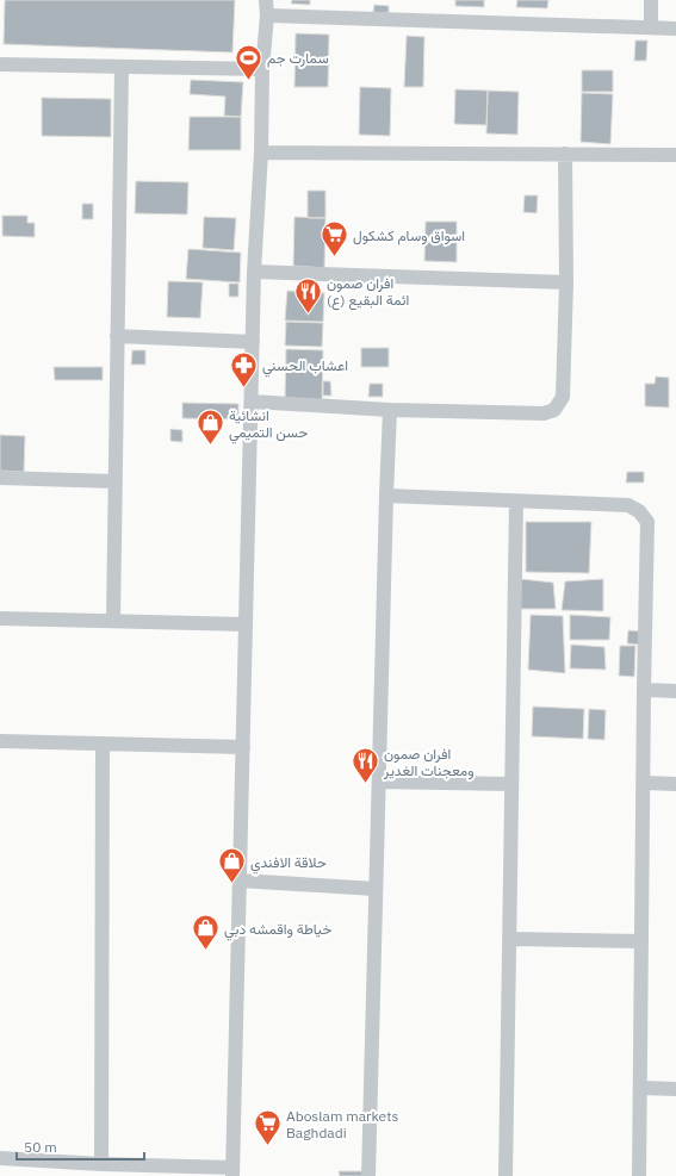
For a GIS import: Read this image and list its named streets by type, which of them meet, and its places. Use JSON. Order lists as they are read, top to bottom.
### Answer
{
  "places": {
    "sports": ["سمارت جم"],
    "supermarket": ["اسواق وسام كشكول", "Aboslam markets Baghdadi"],
    "restaurant": ["افران صمون ائمة البقيع (ع)", "افران صمون ومعجنات الغدير"],
    "pharmacy": ["اعشاب الحسني"],
    "shop": ["انشائية حسن التميمي", "حلاقة الافندي", "خياطة واقمشه دبي"]
  },
  "scale_bar": "50 m"
}
